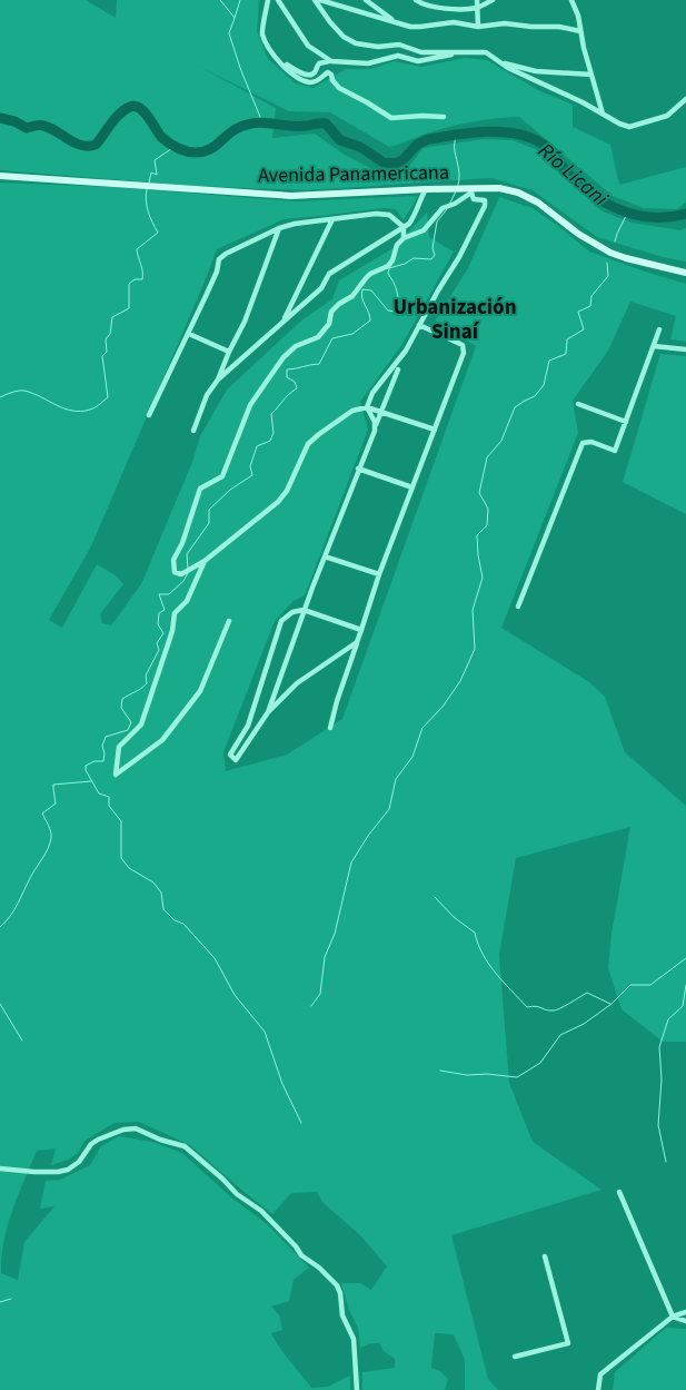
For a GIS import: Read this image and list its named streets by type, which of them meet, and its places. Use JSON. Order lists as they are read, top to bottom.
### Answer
{
  "streets": {
    "main road": ["Avenida Panamericana"]
  },
  "districts": ["Urbanización Sinaí"],
  "water": ["Río Licani"]
}
